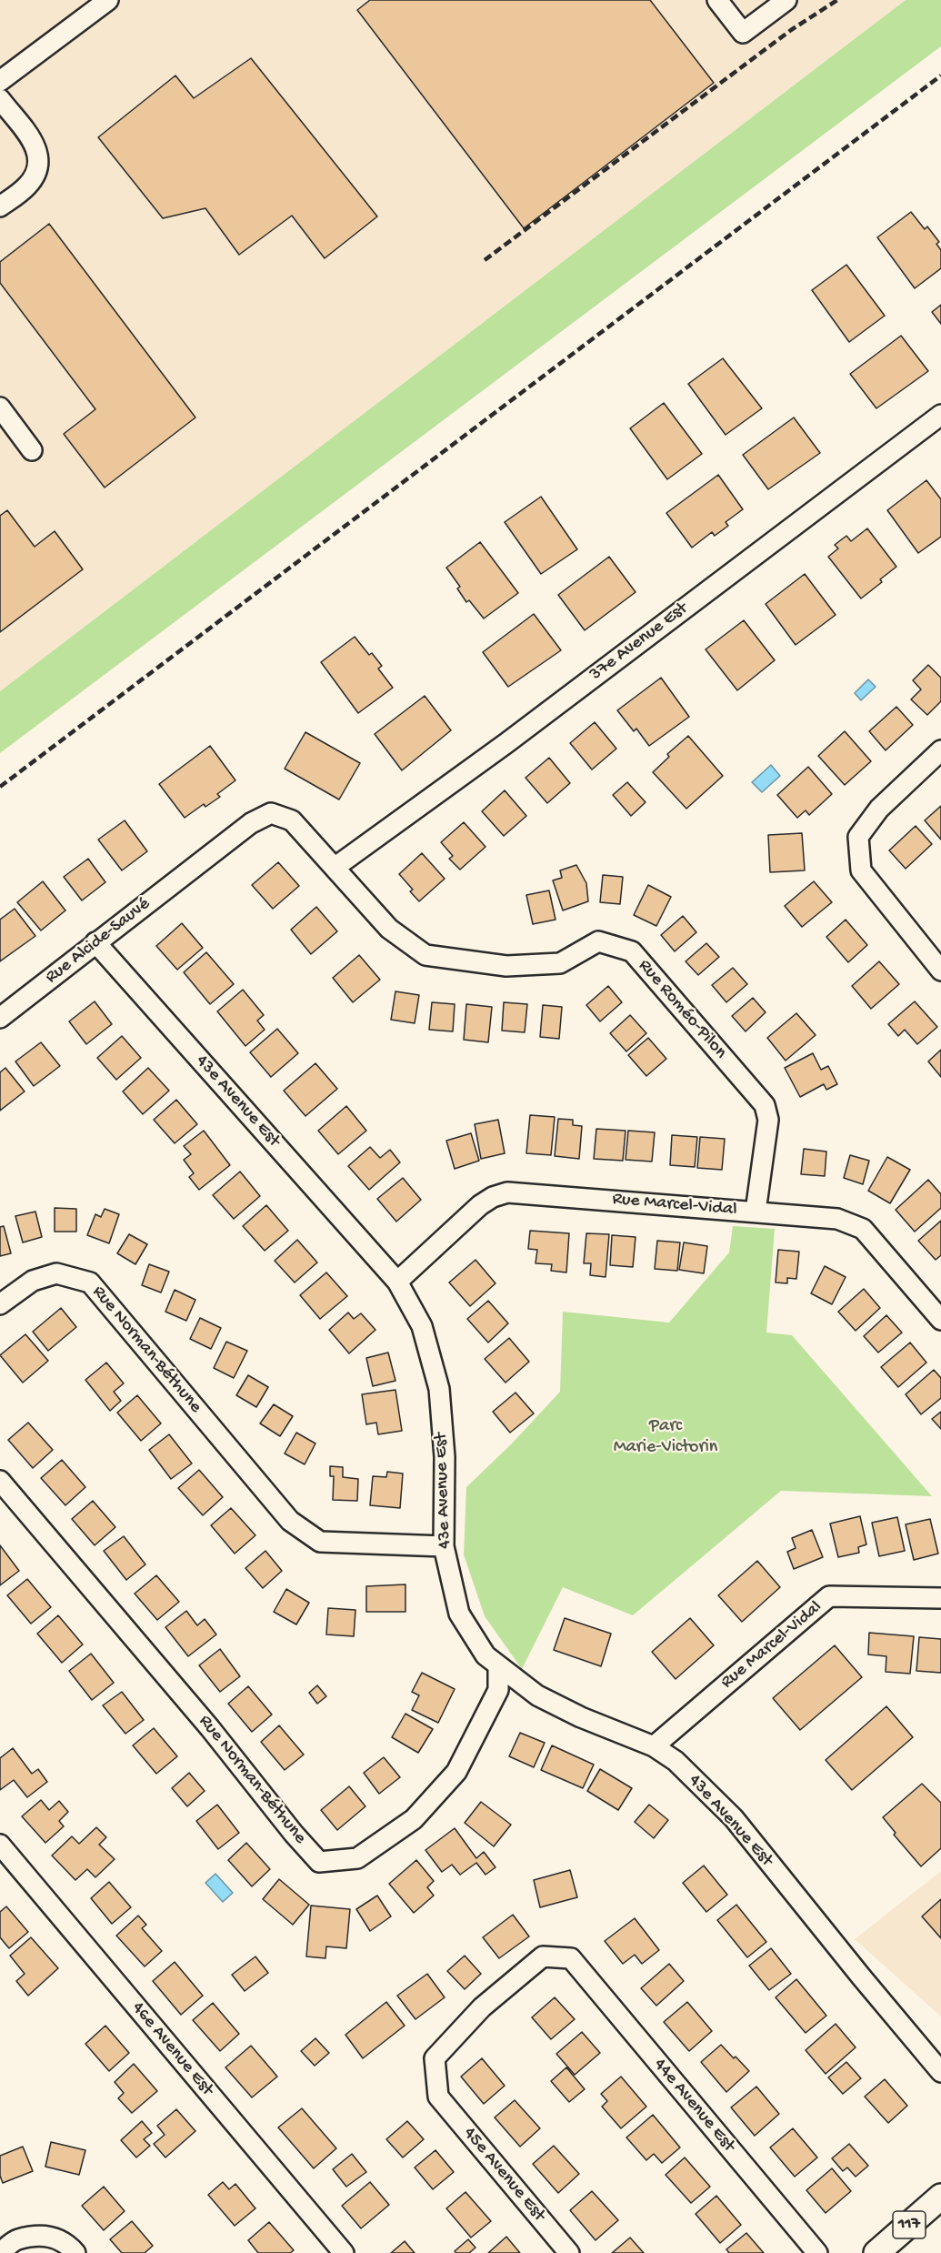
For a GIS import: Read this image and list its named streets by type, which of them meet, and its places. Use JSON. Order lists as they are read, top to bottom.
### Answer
{
  "streets": {
    "main road": ["117"],
    "street": [
      "37e Avenue Est",
      "Rue Alcide-Sauvé",
      "Rue Roméo-Pilon",
      "43e Avenue Est",
      "Rue Marcel-Vidal",
      "Rue Norman-Béthune",
      "46e Avenue Est",
      "44e Avenue Est",
      "45e Avenue Est"
    ]
  },
  "crossings": [
    ["37e Avenue Est", "Rue Roméo-Pilon"],
    ["Rue Alcide-Sauvé", "Rue Roméo-Pilon"],
    ["Rue Alcide-Sauvé", "43e Avenue Est"],
    ["Rue Roméo-Pilon", "Rue Marcel-Vidal"],
    ["43e Avenue Est", "Rue Marcel-Vidal"],
    ["43e Avenue Est", "Rue Norman-Béthune"],
    ["44e Avenue Est", "45e Avenue Est"]
  ],
  "parks": ["Parc Marie-Victorin"]
}
